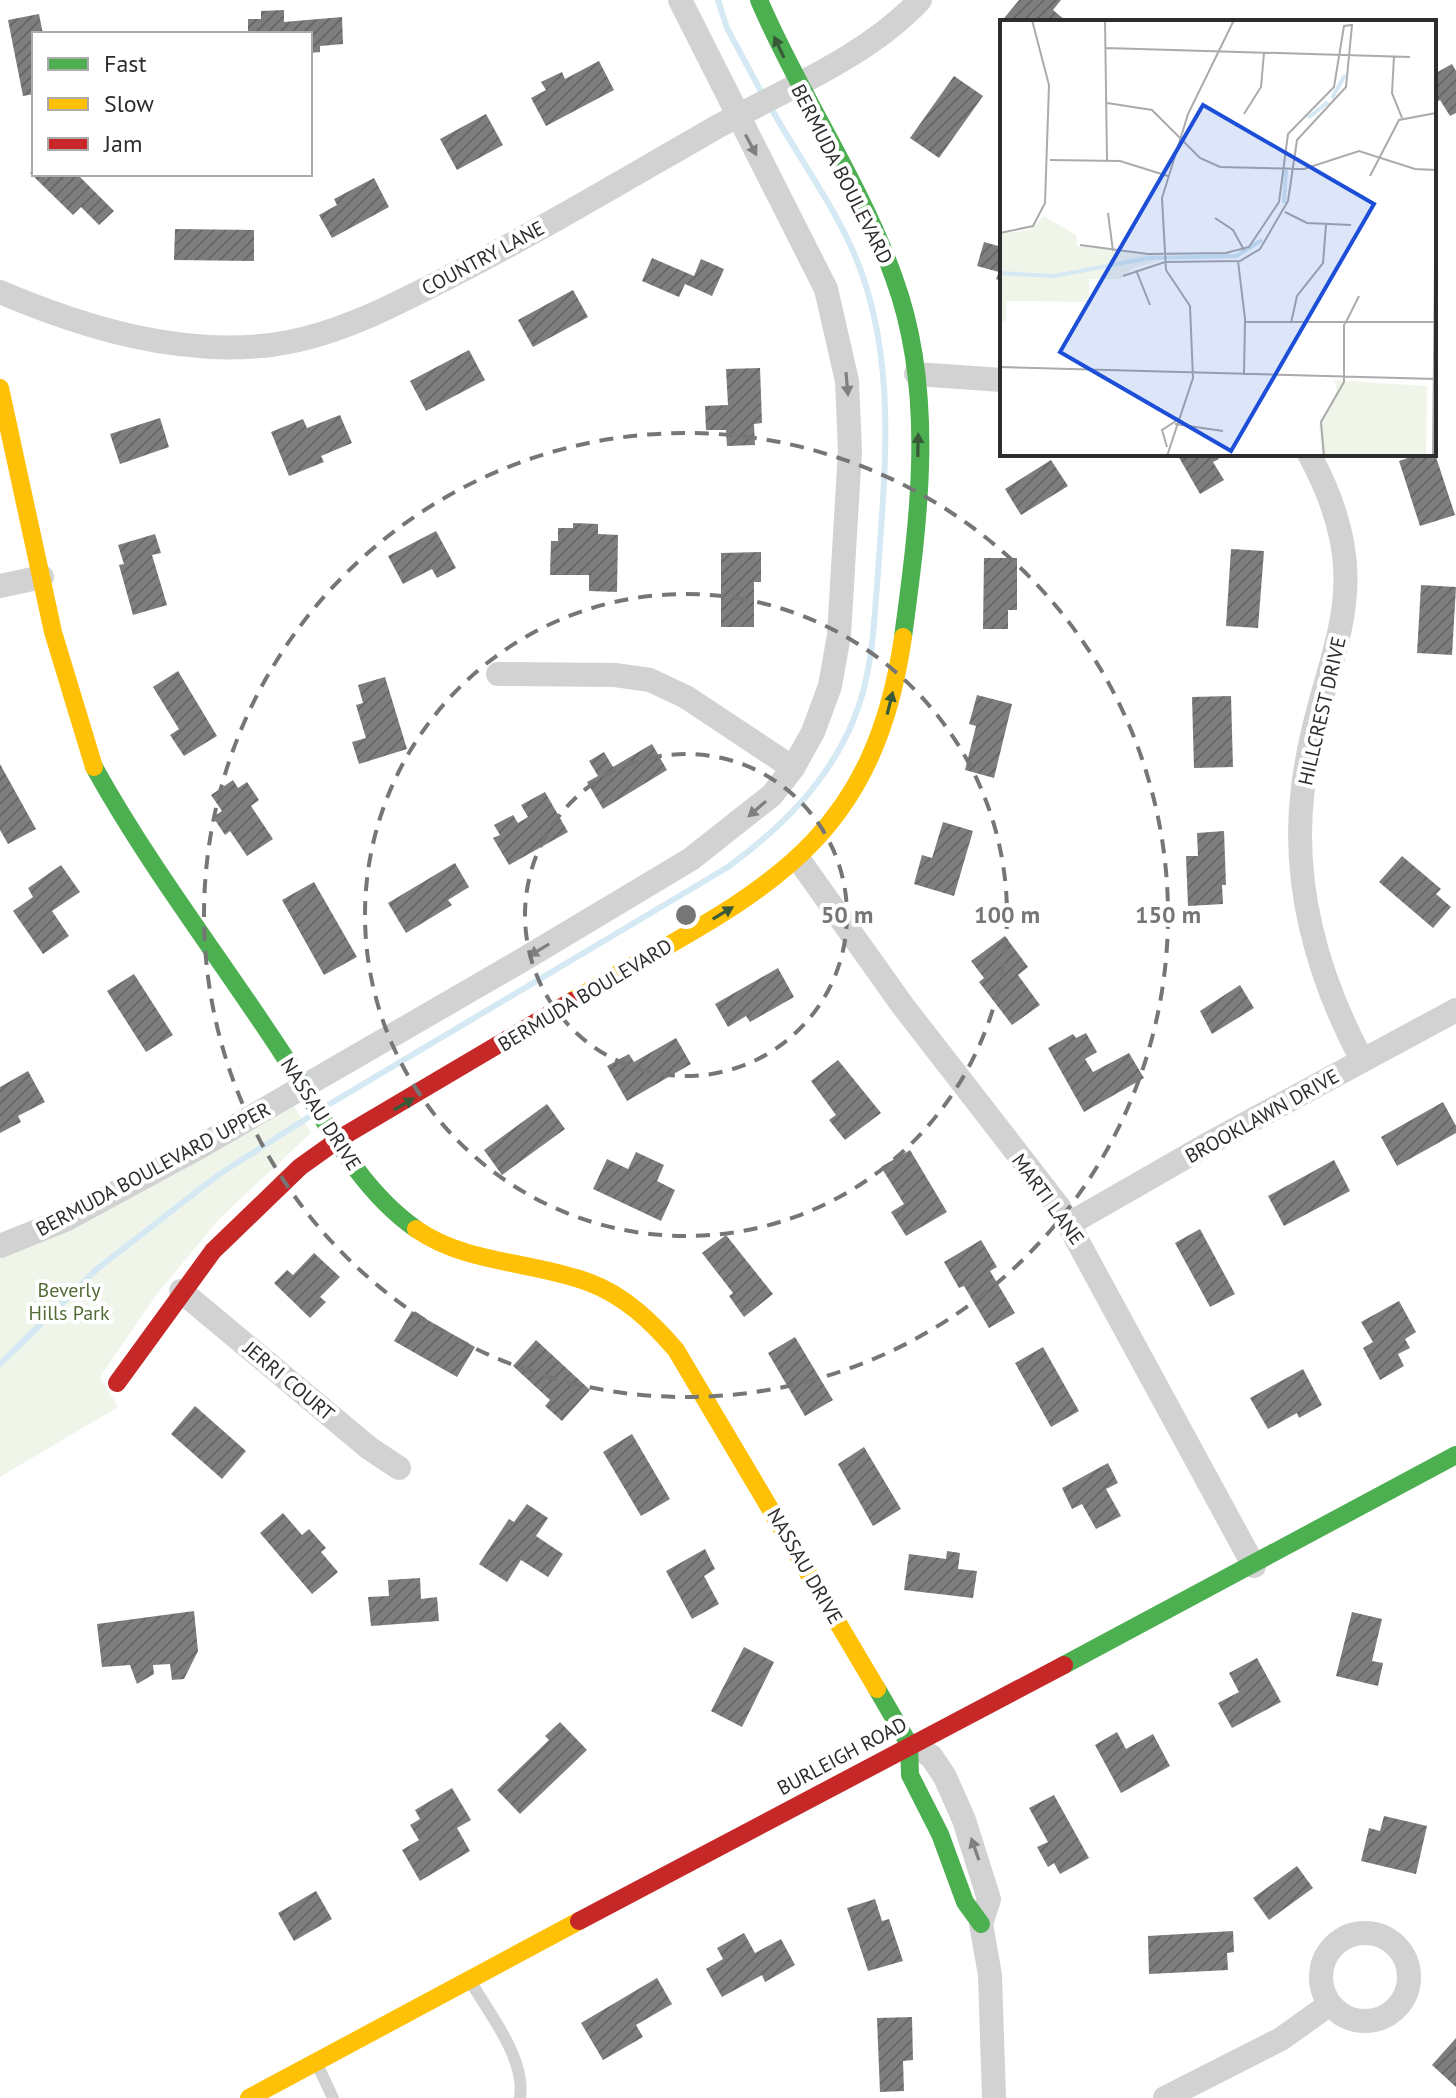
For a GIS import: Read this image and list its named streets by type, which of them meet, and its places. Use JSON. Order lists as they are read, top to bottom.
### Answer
{
  "streets": {
    "street": [
      "BERMUDA BOULEVARD",
      "COUNTRY LANE",
      "HILLCREST DRIVE",
      "NASSAU DRIVE",
      "BROOKLAWN DRIVE",
      "BERMUDA BOULEVARD UPPER",
      "MARTI LANE",
      "JERRI COURT",
      "BURLEIGH ROAD"
    ]
  },
  "crossings": [
    ["BERMUDA BOULEVARD", "COUNTRY LANE"],
    ["BERMUDA BOULEVARD", "NASSAU DRIVE"],
    ["BERMUDA BOULEVARD", "MARTI LANE"],
    ["BERMUDA BOULEVARD", "JERRI COURT"],
    ["HILLCREST DRIVE", "BROOKLAWN DRIVE"],
    ["NASSAU DRIVE", "BERMUDA BOULEVARD UPPER"],
    ["NASSAU DRIVE", "BURLEIGH ROAD"],
    ["BROOKLAWN DRIVE", "MARTI LANE"],
    ["MARTI LANE", "BURLEIGH ROAD"]
  ],
  "parks": ["Beverly Hills Park"],
  "legend": ["Fast", "Slow", "Jam"],
  "rings": ["50 m", "100 m", "150 m"]
}
